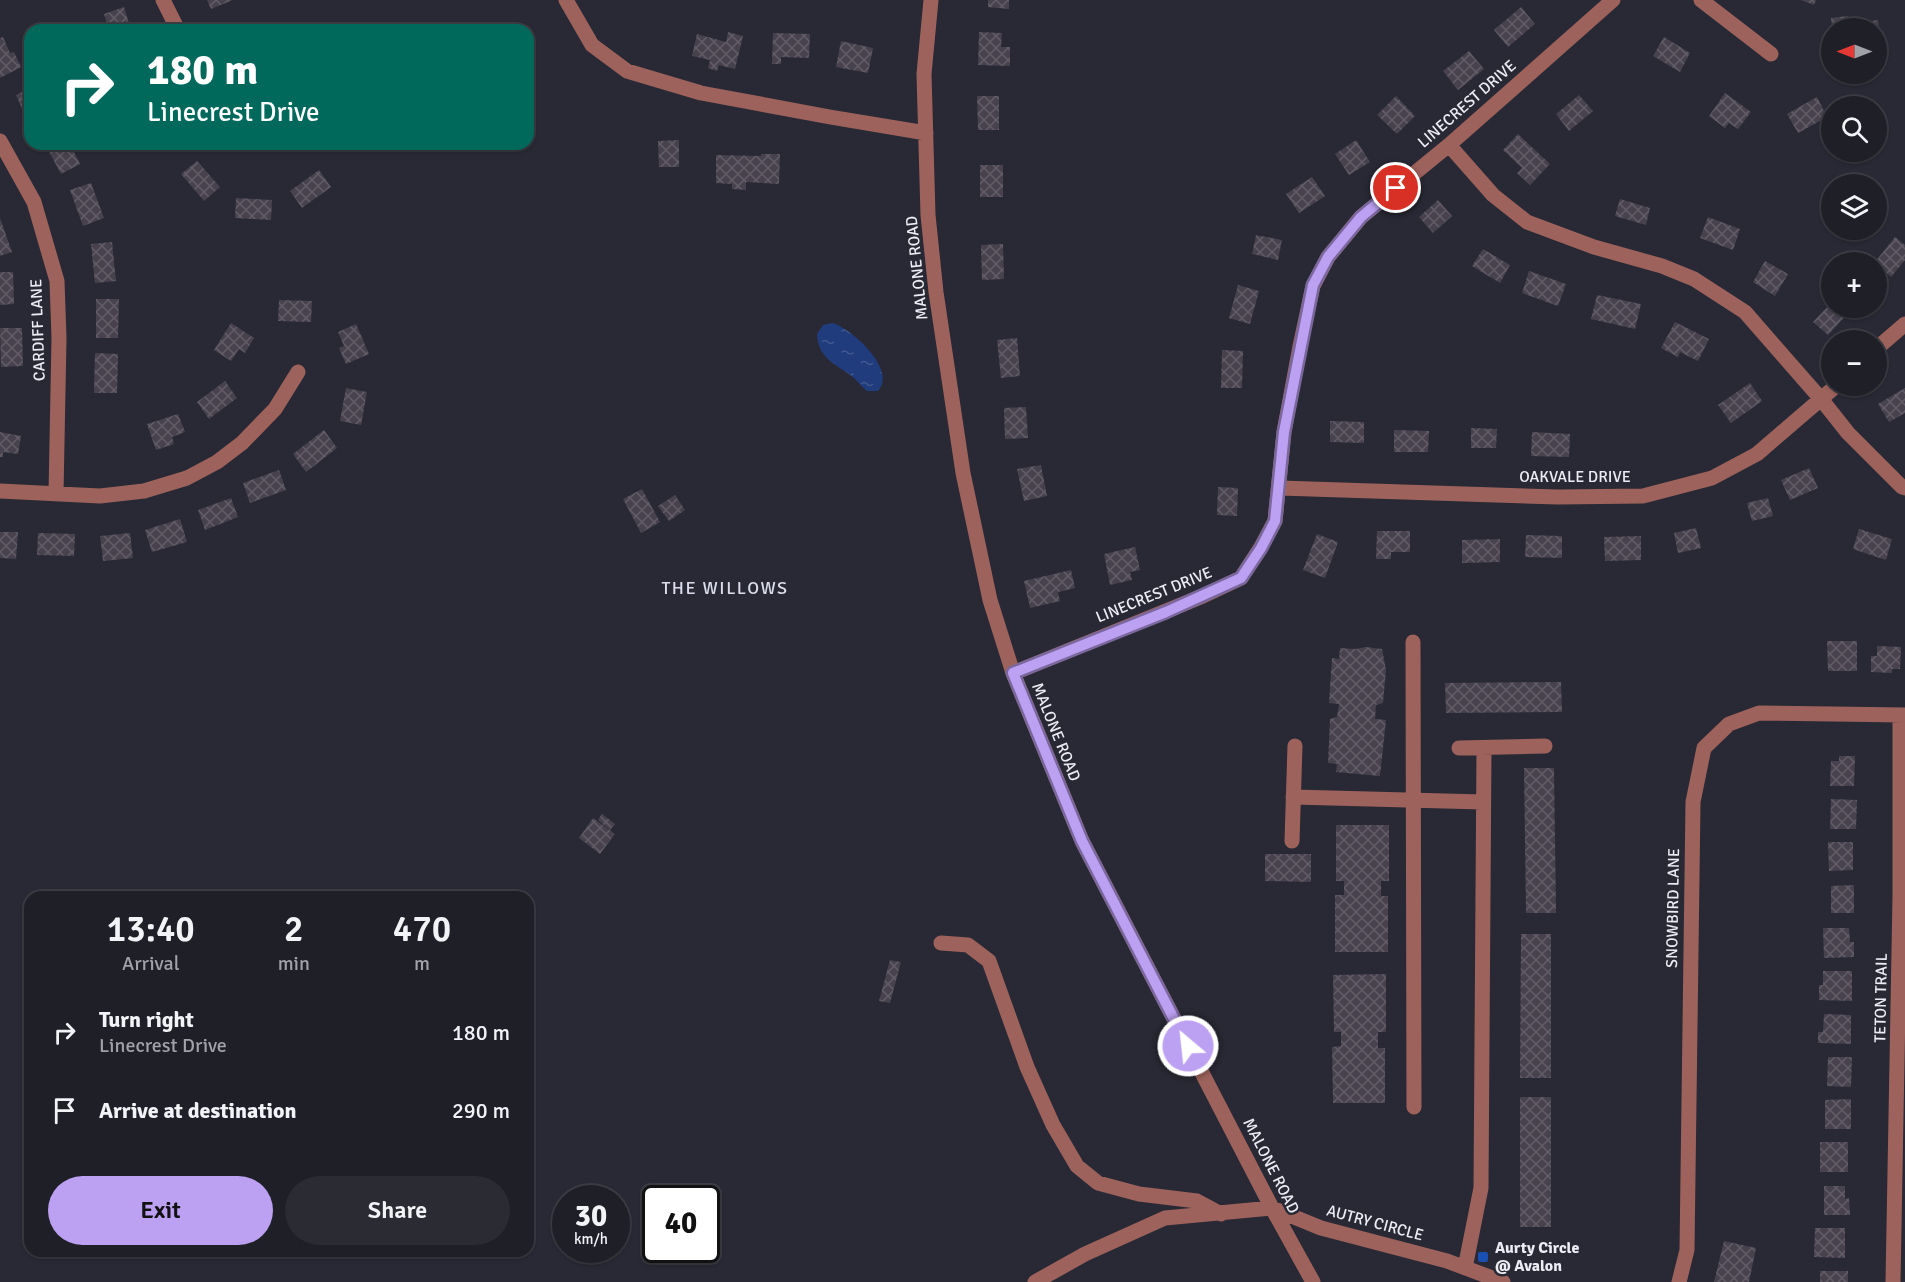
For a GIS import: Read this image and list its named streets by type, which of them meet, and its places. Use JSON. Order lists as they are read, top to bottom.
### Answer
{
  "streets": {
    "street": [
      "LINECREST DRIVE",
      "MALONE ROAD",
      "CARDIFF LANE",
      "OAKVALE DRIVE",
      "SNOWBIRD LANE",
      "TETON TRAIL",
      "AUTRY CIRCLE"
    ]
  },
  "crossings": [
    ["LINECREST DRIVE", "MALONE ROAD"],
    ["LINECREST DRIVE", "OAKVALE DRIVE"],
    ["MALONE ROAD", "AUTRY CIRCLE"],
    ["SNOWBIRD LANE", "TETON TRAIL"]
  ],
  "districts": ["THE WILLOWS"],
  "places": {
    "transit": ["Aurty Circle @ Avalon"]
  },
  "north": "left",
  "page": {
    "map_buttons": ["+", "−"],
    "turn": ["180 m", "Linecrest Drive"],
    "eta": [
      "13:40",
      "Arrival",
      "2",
      "min",
      "470",
      "m"
    ],
    "list": [
      {
        "name": "Turn right",
        "note": "Linecrest Drive",
        "value": "180 m"
      },
      {
        "name": "Arrive at destination",
        "value": "290 m"
      }
    ],
    "buttons": ["Exit", "Share"],
    "speed": "30 km/h",
    "limit": "40"
  }
}
